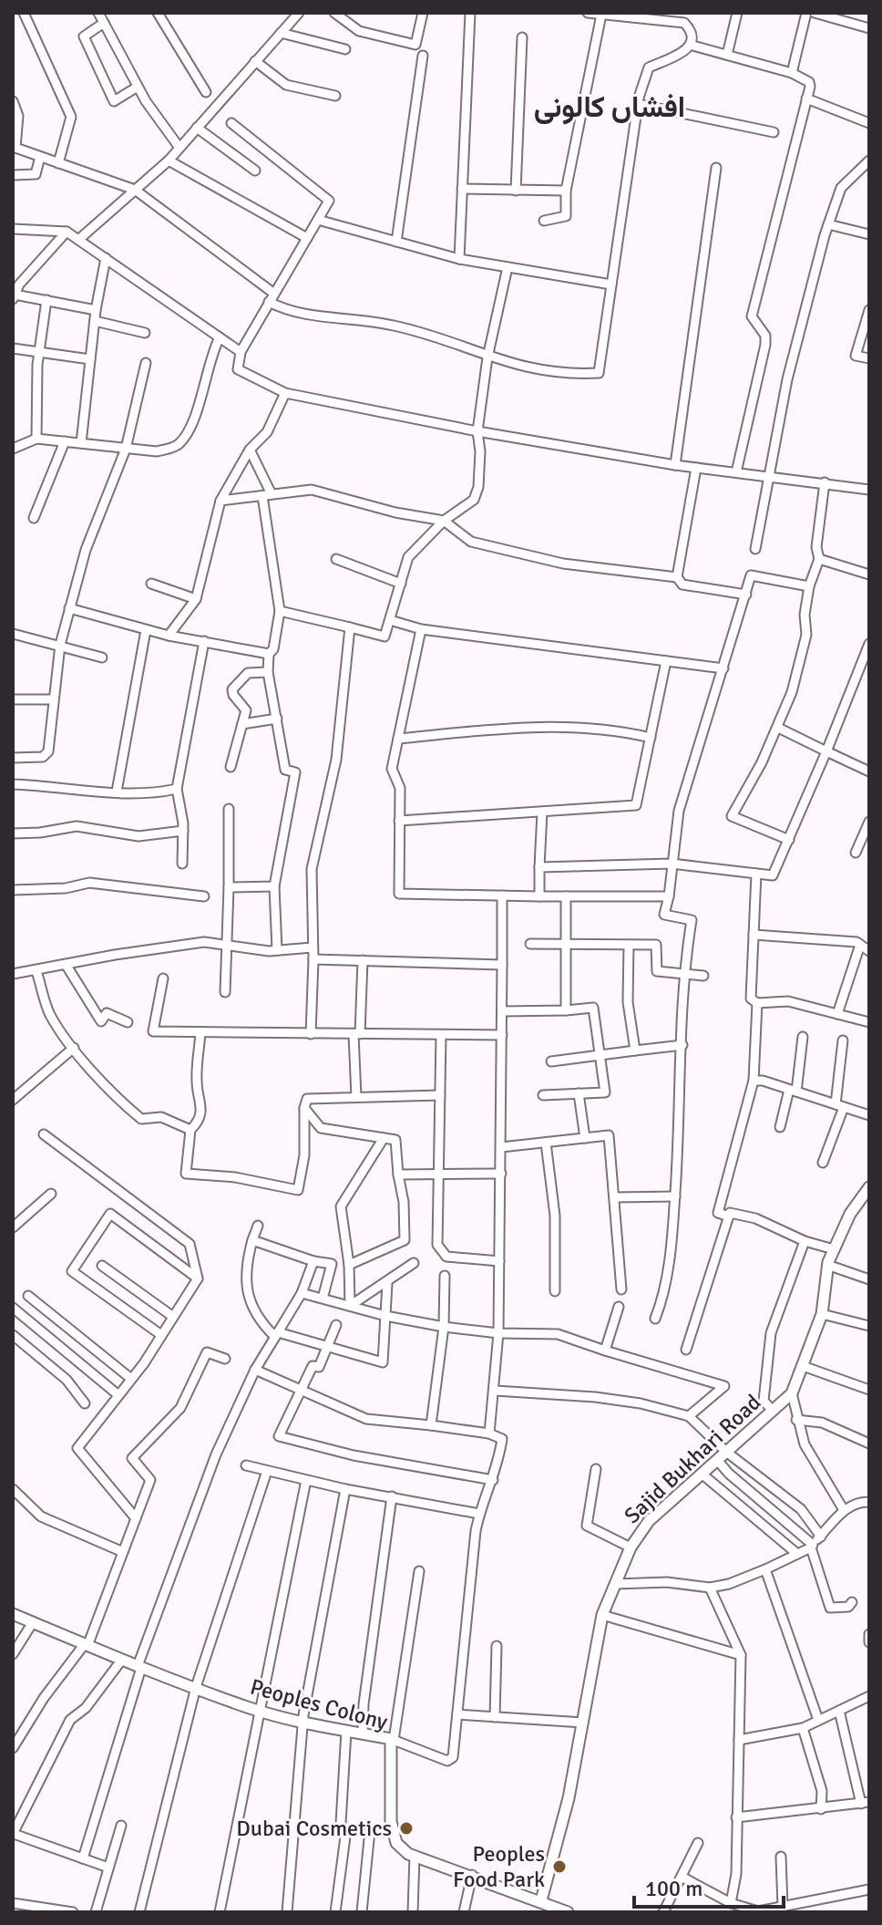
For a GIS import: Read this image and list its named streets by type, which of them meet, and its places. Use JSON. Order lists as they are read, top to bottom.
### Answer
{
  "streets": {
    "street": ["Sajid Bukhari Road", "Peoples Colony"]
  },
  "districts": ["افشاں کالونی"],
  "places": ["Dubai Cosmetics", "Peoples Food Park"],
  "scale_bar": "100 m"
}
